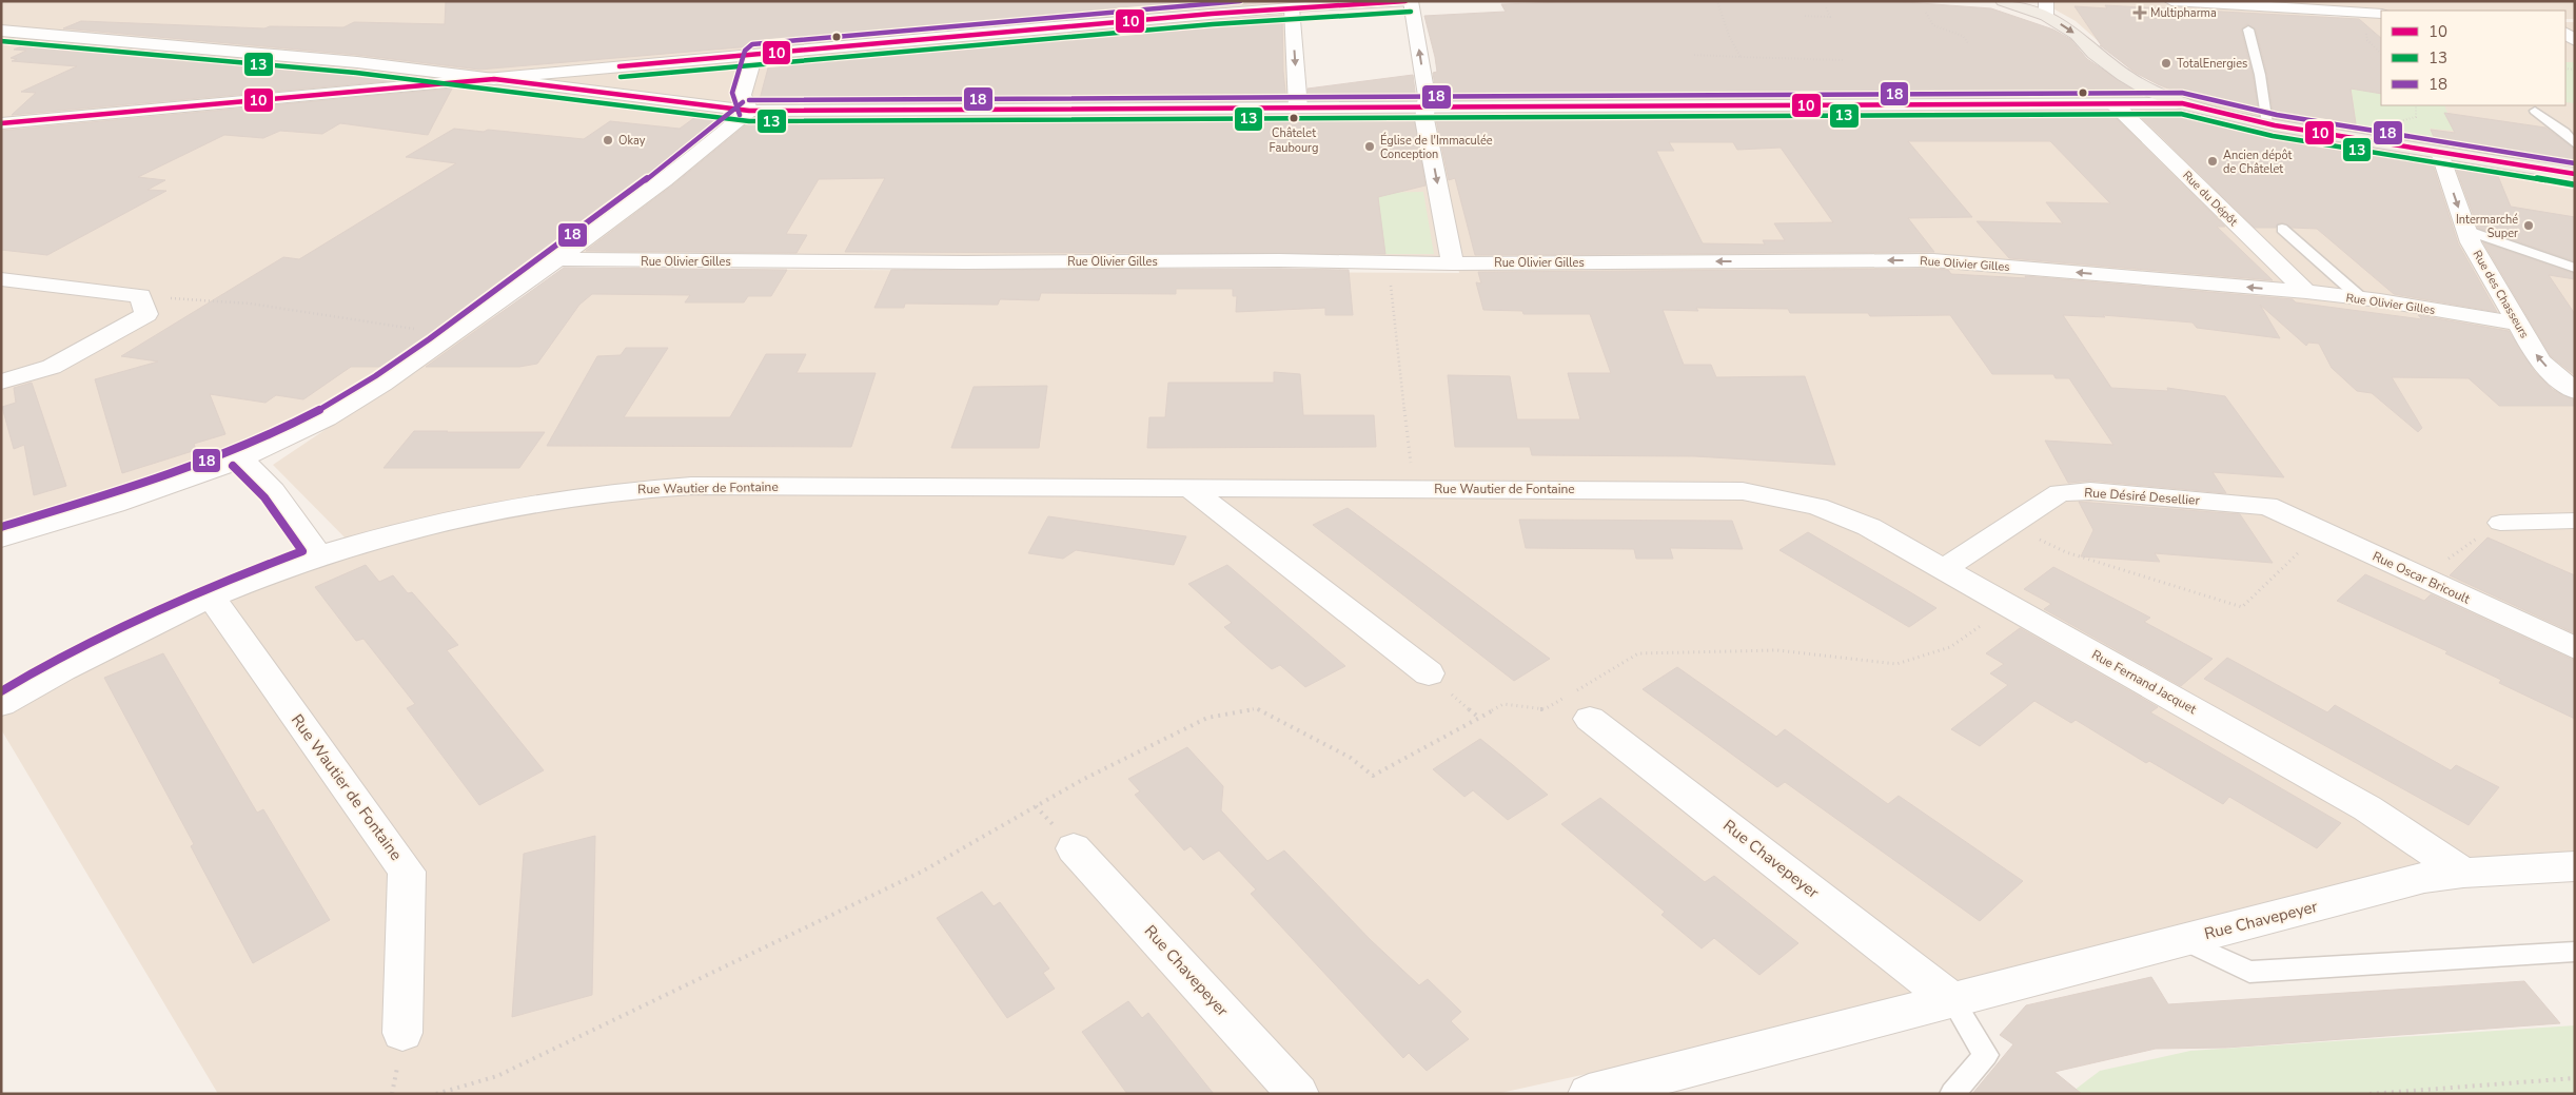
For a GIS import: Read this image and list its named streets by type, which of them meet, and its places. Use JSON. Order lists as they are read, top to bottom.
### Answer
{
  "streets": {
    "street": [
      "Rue du Dépôt",
      "Rue Olivier Gilles",
      "Rue des Chasseurs",
      "Rue Wautier de Fontaine",
      "Rue Désiré Desellier",
      "Rue Oscar Bricoult",
      "Rue Fernand Jacquet",
      "Rue Chavepeyer"
    ]
  },
  "crossings": [
    ["Rue du Dépôt", "Rue Olivier Gilles"],
    ["Rue Olivier Gilles", "Rue des Chasseurs"],
    ["Rue Wautier de Fontaine", "Rue Fernand Jacquet"],
    ["Rue Désiré Desellier", "Rue Oscar Bricoult"],
    ["Rue Désiré Desellier", "Rue Fernand Jacquet"],
    ["Rue Fernand Jacquet", "Rue Chavepeyer"]
  ],
  "places": {
    "health": ["Multipharma"],
    "other": [
      "TotalEnergies",
      "Châtelet Faubourg",
      "Okay",
      "Église de l'Immaculée Conception",
      "Ancien dépôt de Châtelet",
      "Intermarché Super"
    ]
  },
  "lines": ["transit line 10", "transit line 18", "transit line 13"],
  "legend": ["10", "13", "18"]
}
